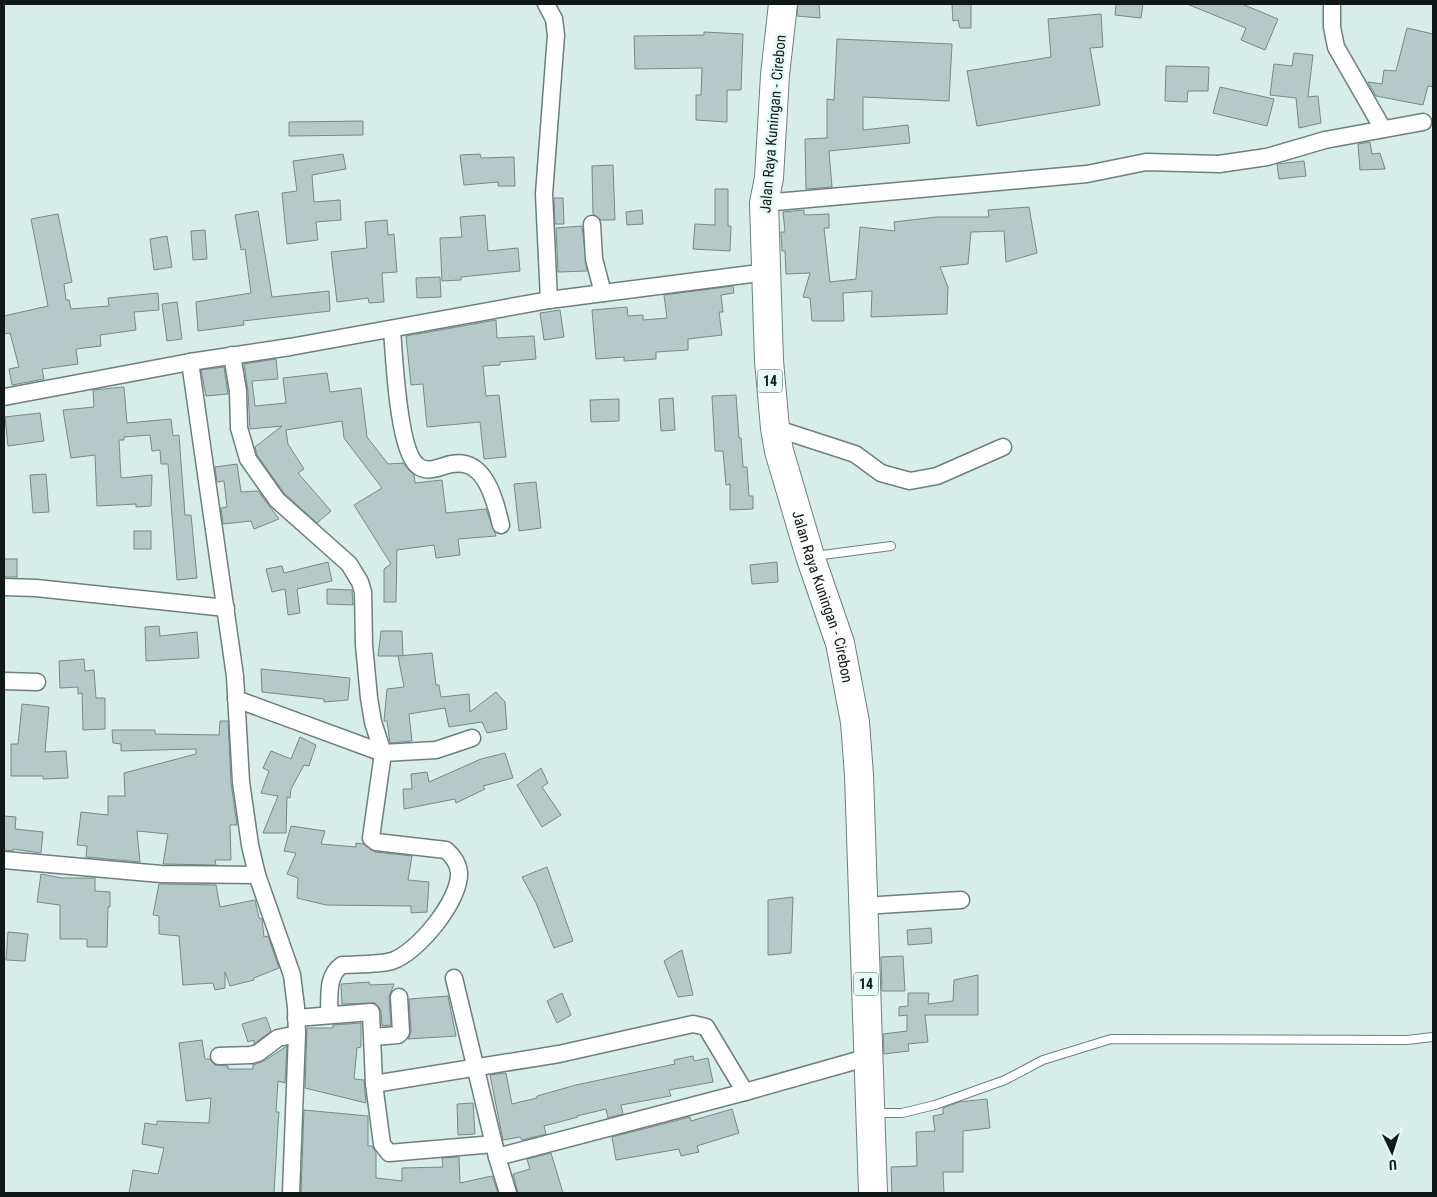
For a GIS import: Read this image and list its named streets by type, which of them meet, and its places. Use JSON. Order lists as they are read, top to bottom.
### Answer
{
  "streets": {
    "highway": ["Jalan Raya Kuningan - Cirebon", "14"]
  },
  "north": "bottom"
}
